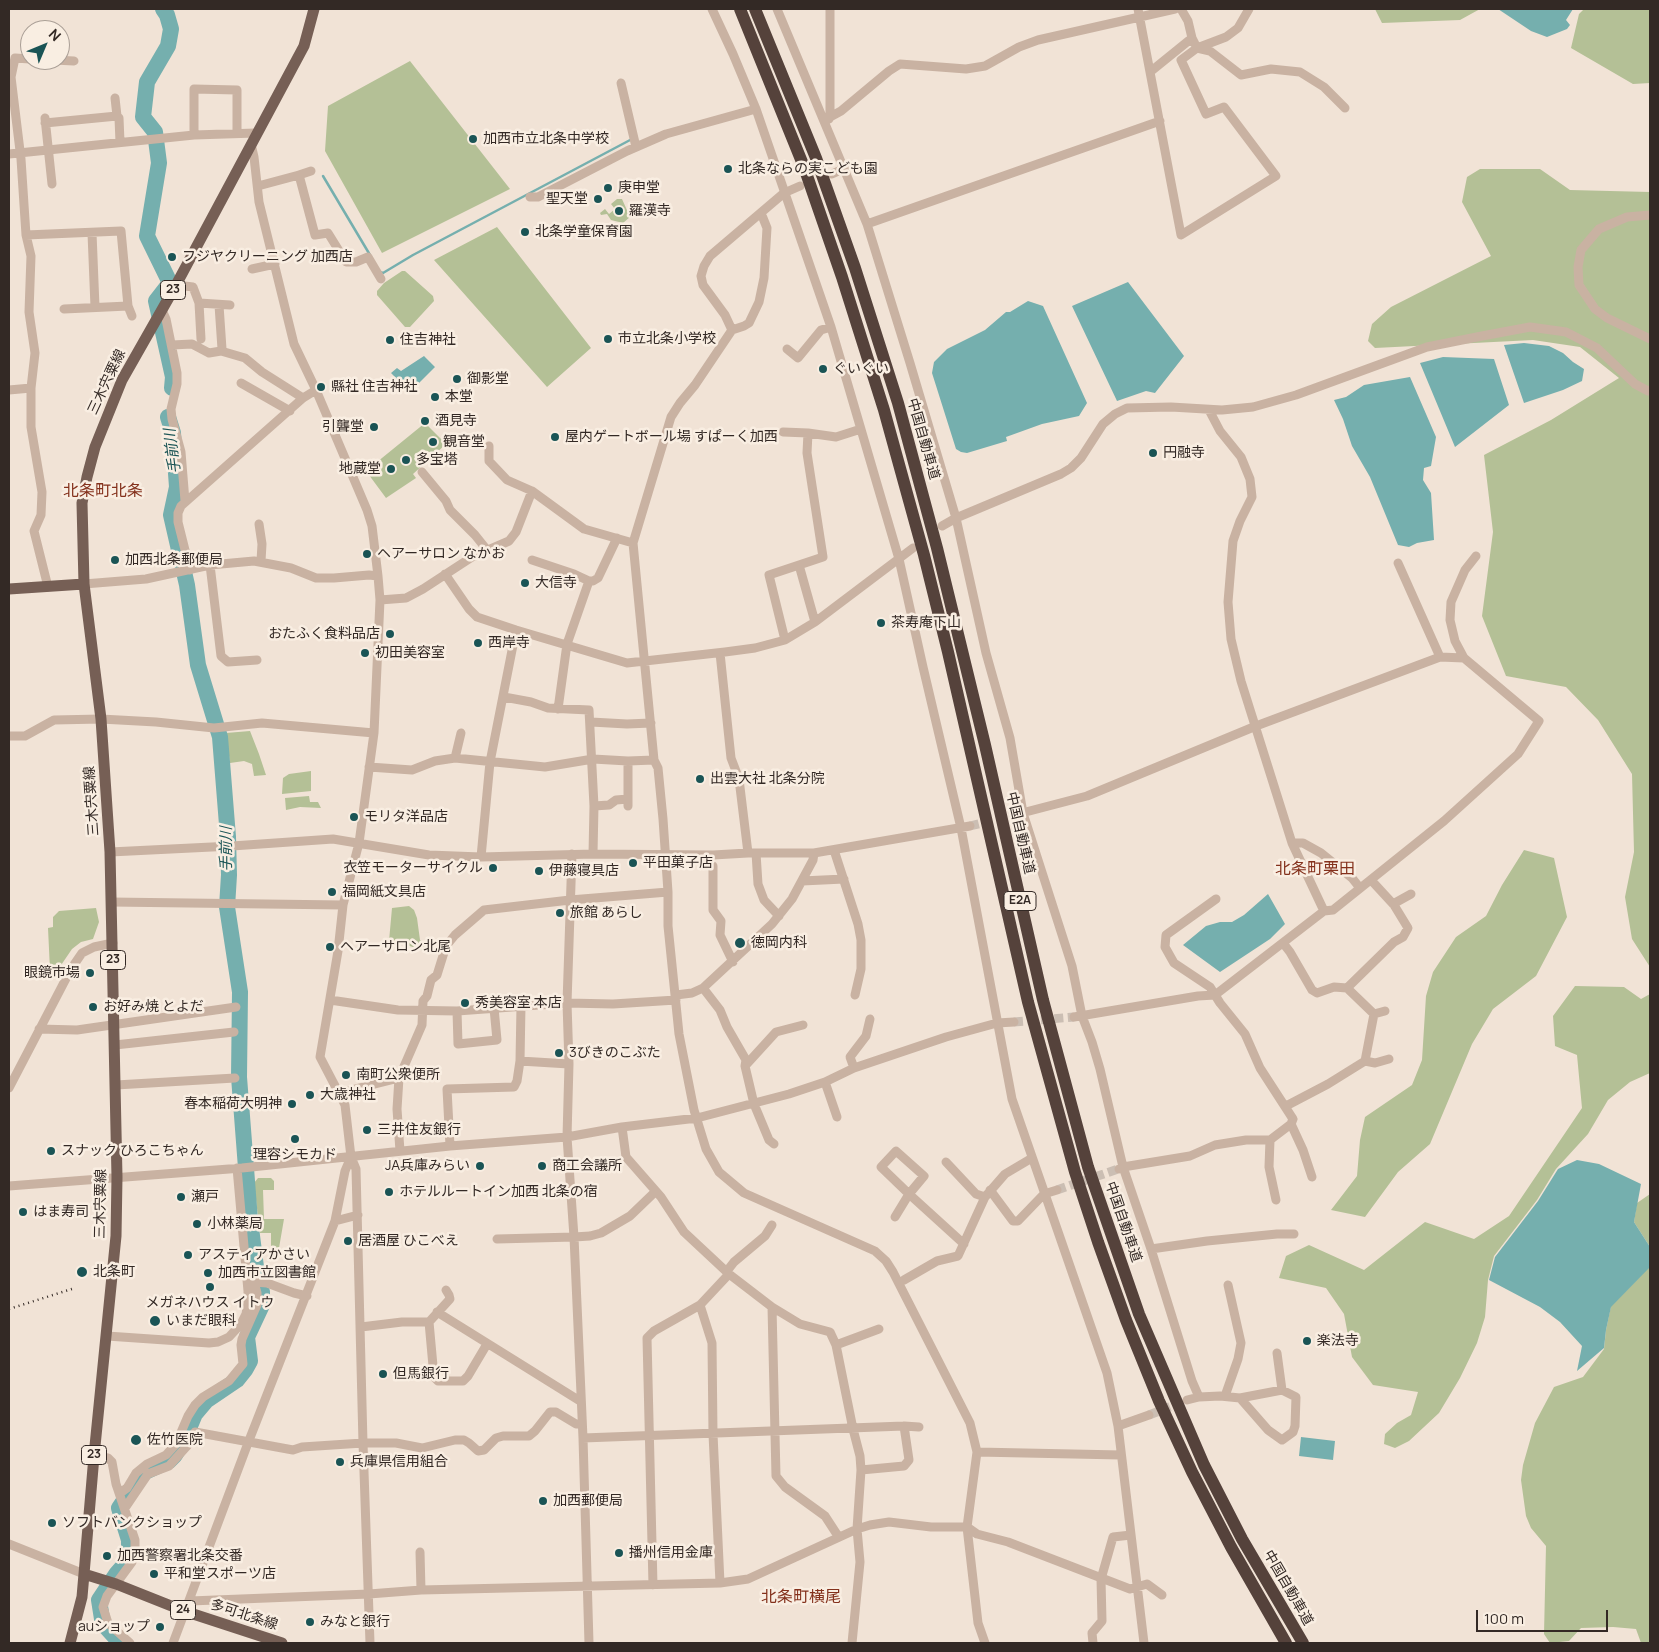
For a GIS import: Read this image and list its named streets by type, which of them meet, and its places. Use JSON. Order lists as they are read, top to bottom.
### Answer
{
  "streets": {
    "highway": ["中国自動車道", "E2A"],
    "main road": [
      "23",
      "三木宍粟線",
      "24",
      "多可北条線"
    ]
  },
  "crossings": [
    ["三木宍粟線", "多可北条線"]
  ],
  "districts": ["北条町北条", "北条町栗田", "北条町横尾"],
  "water": ["手前川"],
  "places": [
    "加西市立北条中学校",
    "北条ならの実こども園",
    "庚申堂",
    "聖天堂",
    "羅漢寺",
    "北条学童保育園",
    "フジヤクリーニング 加西店",
    "市立北条小学校",
    "住吉神社",
    "ぐいぐい",
    "御影堂",
    "縣社 住吉神社",
    "本堂",
    "酒見寺",
    "引聾堂",
    "屋内ゲートボール場 すぱーく加西",
    "観音堂",
    "円融寺",
    "多宝塔",
    "地蔵堂",
    "ヘアーサロン なかお",
    "加西北条郵便局",
    "大信寺",
    "茶寿庵下山",
    "おたふく食料品店",
    "西岸寺",
    "初田美容室",
    "出雲大社 北条分院",
    "モリタ洋品店",
    "平田菓子店",
    "衣笠モーターサイクル",
    "伊藤寝具店",
    "福岡紙文具店",
    "旅館 あらし",
    "徳岡内科",
    "ヘアーサロン北尾",
    "眼鏡市場",
    "秀美容室 本店",
    "お好み焼 とよだ",
    "3びきのこぶた",
    "南町公衆便所",
    "大歳神社",
    "春本稲荷大明神",
    "三井住友銀行",
    "理容シモカド",
    "スナック ひろこちゃん",
    "JA兵庫みらい",
    "商工会議所",
    "ホテルルートイン加西 北条の宿",
    "瀬戸",
    "はま寿司",
    "小林薬局",
    "居酒屋 ひこべえ",
    "アスティアかさい",
    "北条町",
    "加西市立図書館",
    "メガネハウス イトウ",
    "いまだ眼科",
    "楽法寺",
    "但馬銀行",
    "佐竹医院",
    "兵庫県信用組合",
    "加西郵便局",
    "ソフトバンクショップ",
    "播州信用金庫",
    "加西警察署北条交番",
    "平和堂スポーツ店",
    "みなと銀行",
    "auショップ"
  ],
  "scale_bar": "100 m",
  "north": "top right"
}
